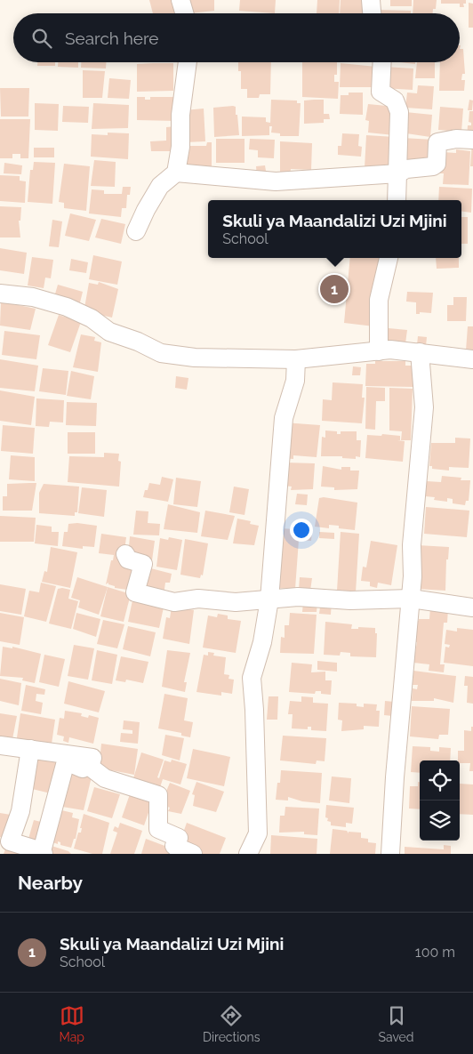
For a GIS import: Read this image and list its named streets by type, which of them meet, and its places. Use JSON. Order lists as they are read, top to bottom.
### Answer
{
  "page": {
    "search": "Search here",
    "popup": ["Skuli ya Maandalizi Uzi Mjini", "School"],
    "pins": "1",
    "heading": "Nearby",
    "list": [
      {
        "mark": "1",
        "name": "Skuli ya Maandalizi Uzi Mjini",
        "note": "School",
        "value": "100 m"
      }
    ],
    "nav": ["Map", "Directions", "Saved"]
  }
}
